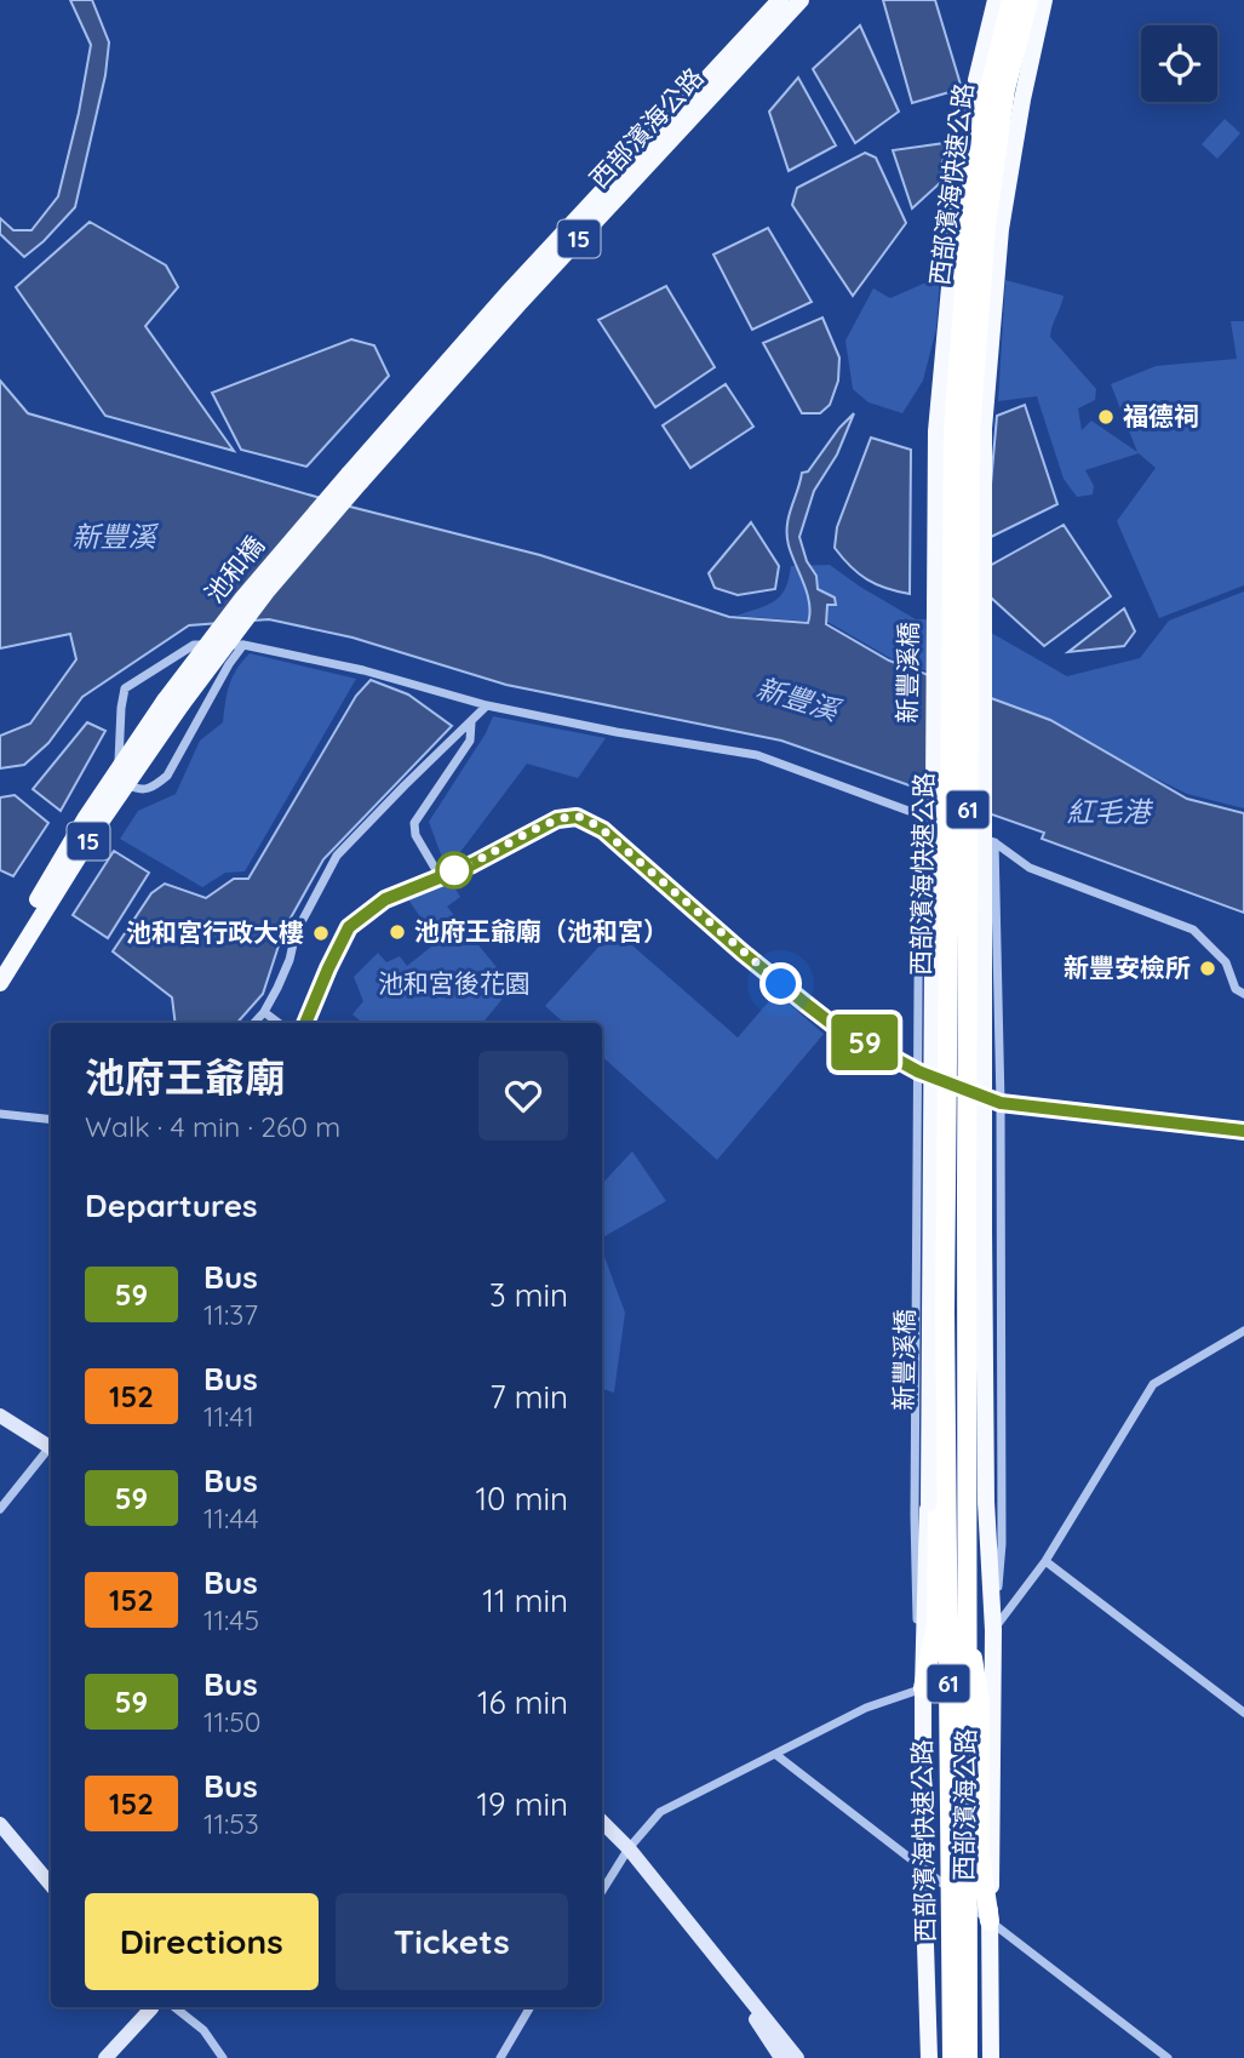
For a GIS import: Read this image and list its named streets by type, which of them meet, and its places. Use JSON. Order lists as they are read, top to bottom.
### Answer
{
  "streets": {
    "highway": ["西部濱海快速公路", "61"],
    "main road": [
      "西部濱海公路",
      "15",
      "池和橋",
      "新豐溪橋"
    ]
  },
  "crossings": [
    ["西部濱海公路", "池和橋"],
    ["西部濱海公路", "新豐溪橋"],
    ["15", "池和橋"]
  ],
  "water": ["新豐溪", "紅毛港"],
  "parks": ["池和宮後花園"],
  "places": [
    "福德祠",
    "池府王爺廟（池和宮）",
    "池和宮行政大樓",
    "新豐安檢所"
  ],
  "lines": ["bus line 59"],
  "page": {
    "on_map": "59",
    "heading": [
      ["池府王爺廟", "Walk · 4 min · 260 m"],
      "Departures"
    ],
    "list": [
      {
        "mark": "59",
        "name": "Bus",
        "note": "11:37",
        "value": "3 min"
      },
      {
        "mark": "152",
        "name": "Bus",
        "note": "11:41",
        "value": "7 min"
      },
      {
        "mark": "59",
        "name": "Bus",
        "note": "11:44",
        "value": "10 min"
      },
      {
        "mark": "152",
        "name": "Bus",
        "note": "11:45",
        "value": "11 min"
      },
      {
        "mark": "59",
        "name": "Bus",
        "note": "11:50",
        "value": "16 min"
      },
      {
        "mark": "152",
        "name": "Bus",
        "note": "11:53",
        "value": "19 min"
      }
    ],
    "buttons": ["Directions", "Tickets"]
  }
}
